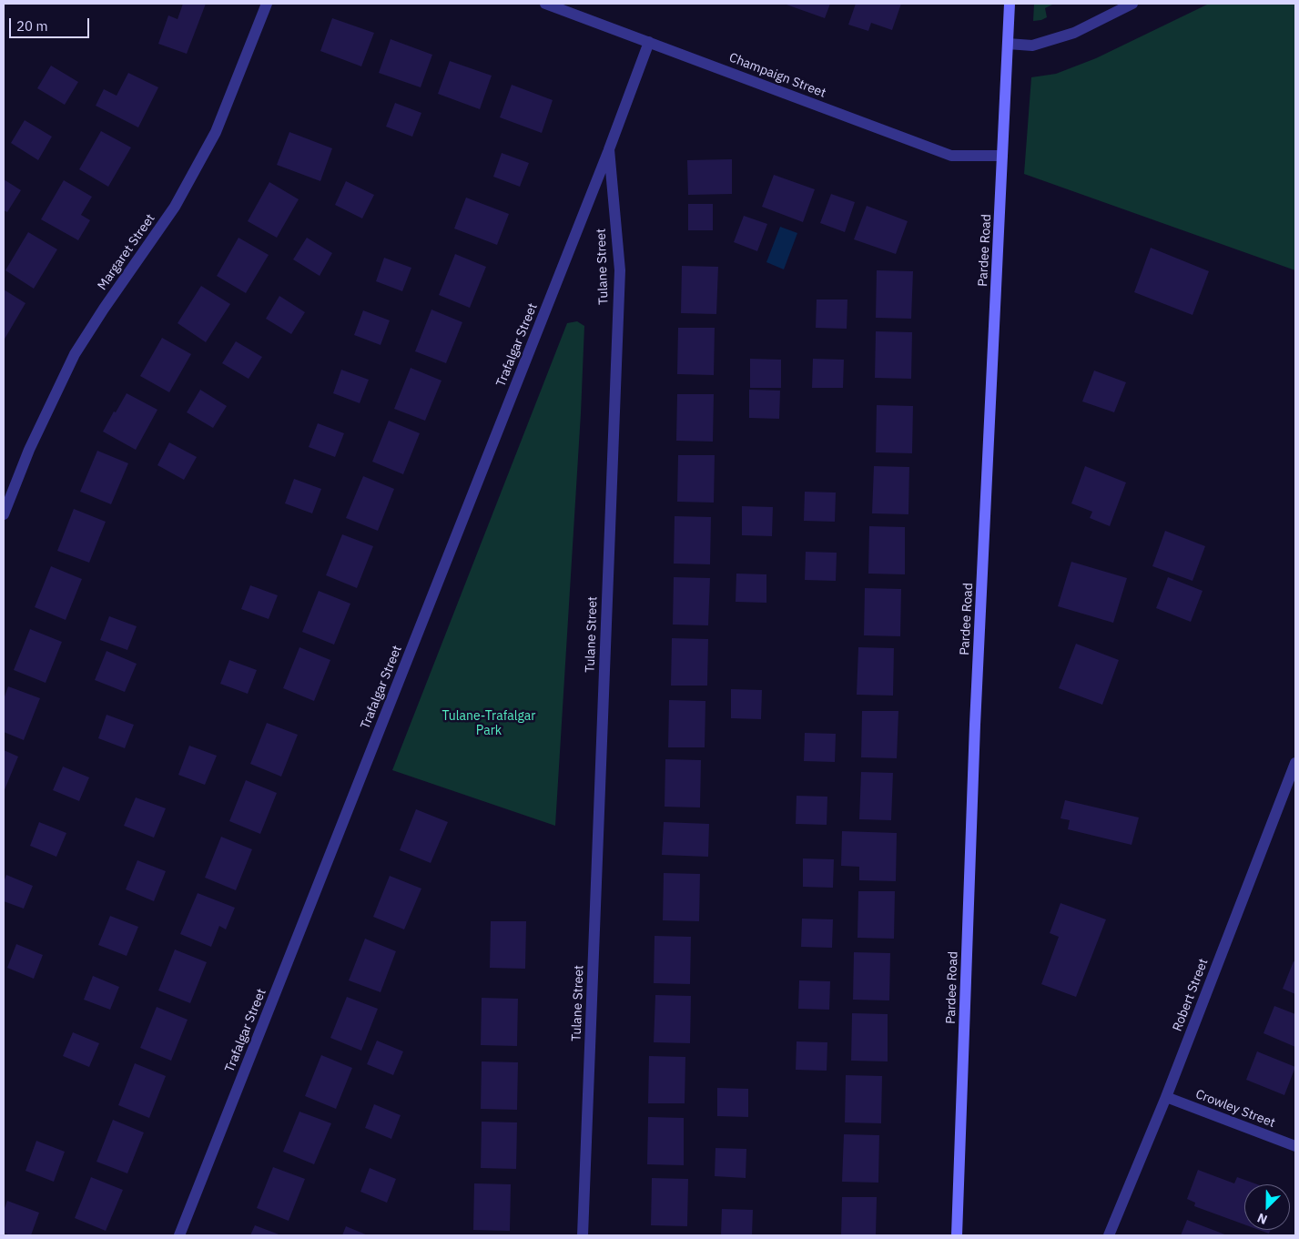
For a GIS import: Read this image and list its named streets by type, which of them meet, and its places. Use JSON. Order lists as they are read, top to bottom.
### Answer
{
  "streets": {
    "main road": ["Pardee Road"],
    "street": [
      "Champaign Street",
      "Margaret Street",
      "Tulane Street",
      "Trafalgar Street",
      "Robert Street",
      "Crowley Street"
    ]
  },
  "crossings": [
    ["Champaign Street", "Pardee Road"],
    ["Champaign Street", "Tulane Street"],
    ["Tulane Street", "Trafalgar Street"],
    ["Robert Street", "Crowley Street"]
  ],
  "parks": ["Tulane-Trafalgar Park"],
  "scale_bar": "20 m",
  "north": "bottom left"
}
